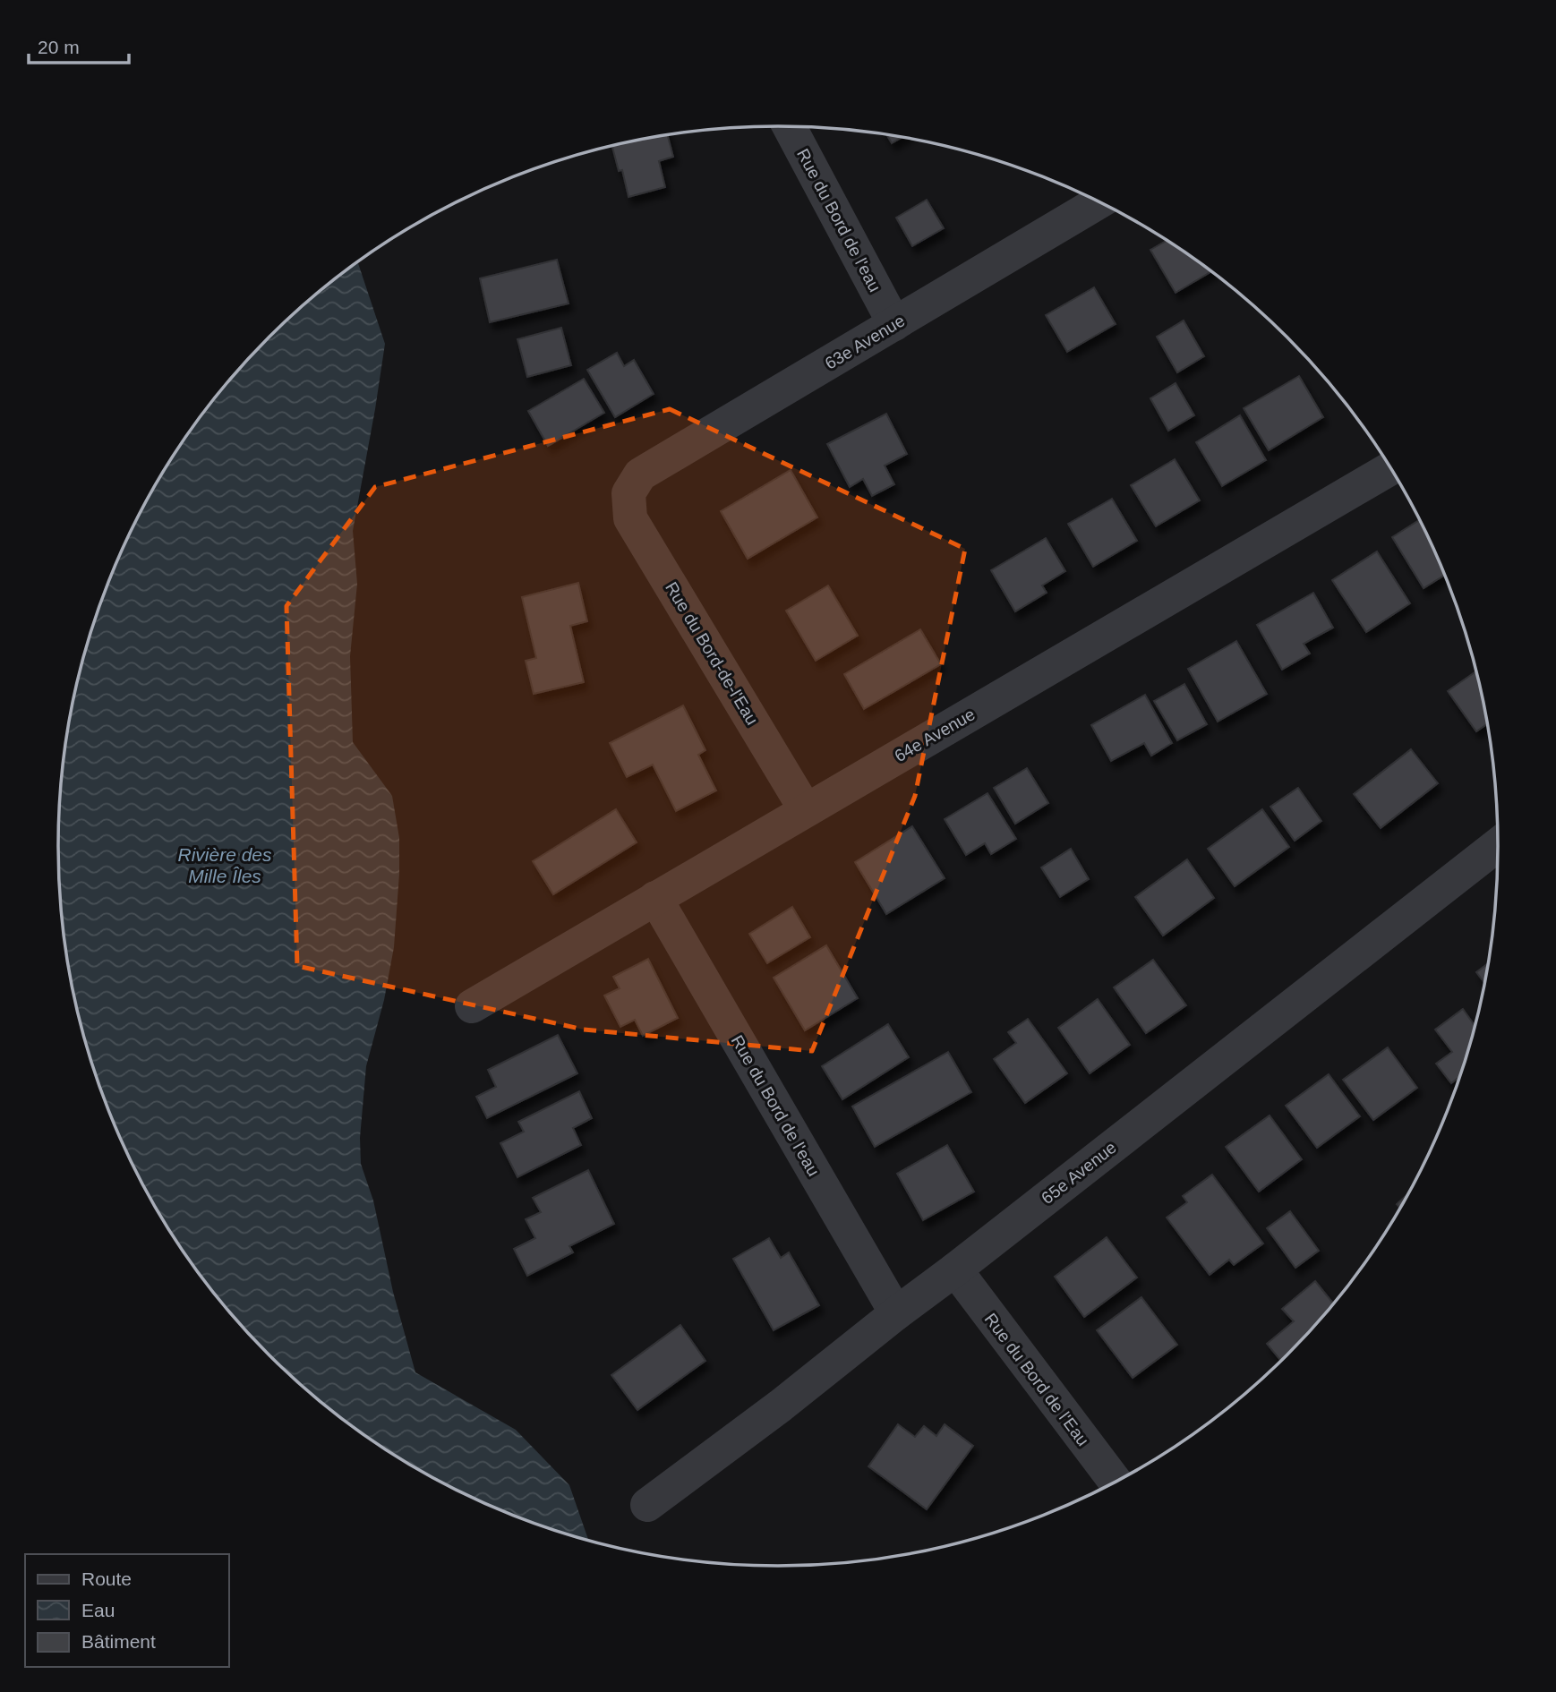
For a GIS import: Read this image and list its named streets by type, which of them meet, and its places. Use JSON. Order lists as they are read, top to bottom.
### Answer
{
  "streets": {
    "street": [
      "Rue du Bord de l'eau",
      "63e Avenue",
      "Rue du Bord-de-l'Eau",
      "64e Avenue",
      "65e Avenue",
      "Rue du Bord de l'Eau"
    ]
  },
  "crossings": [
    ["Rue du Bord de l'eau", "63e Avenue"],
    ["Rue du Bord de l'eau", "64e Avenue"],
    ["Rue du Bord de l'eau", "65e Avenue"],
    ["63e Avenue", "Rue du Bord-de-l'Eau"],
    ["Rue du Bord-de-l'Eau", "64e Avenue"],
    ["65e Avenue", "Rue du Bord de l'Eau"]
  ],
  "water": ["Rivière des Mille Îles"],
  "legend": ["Route", "Eau", "Bâtiment"],
  "scale_bar": "20 m"
}
